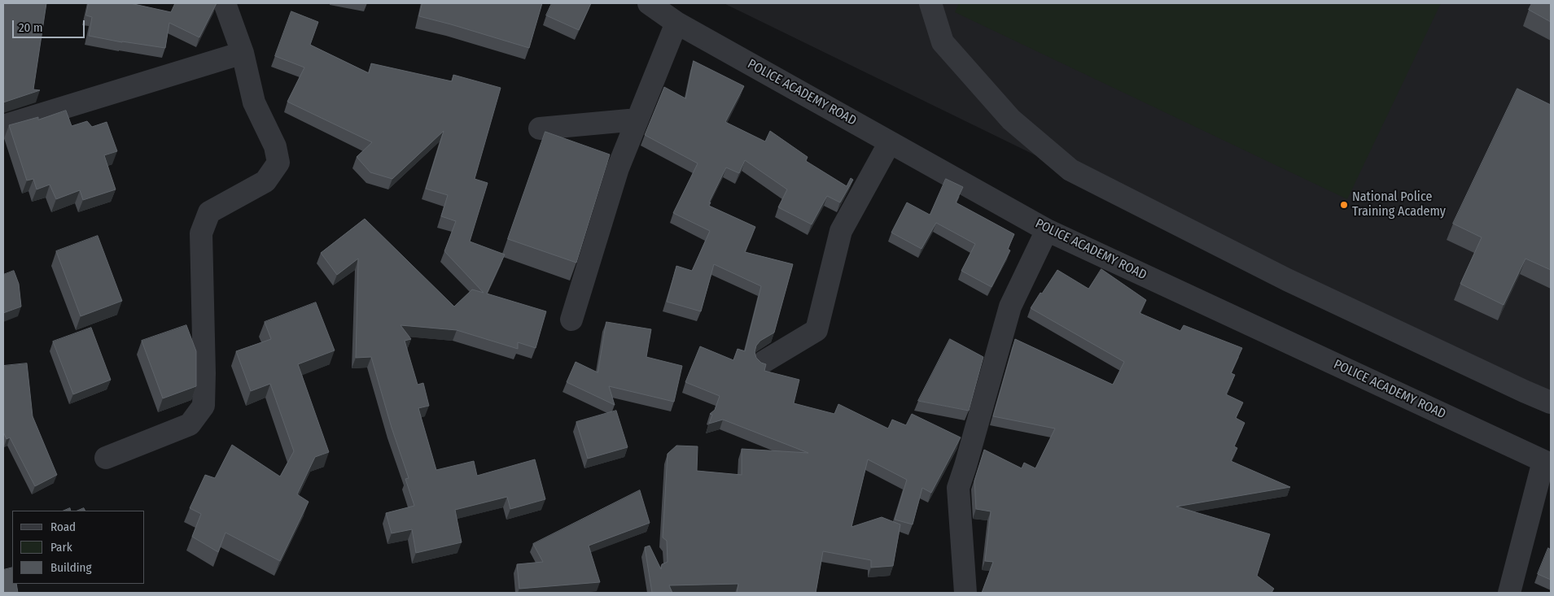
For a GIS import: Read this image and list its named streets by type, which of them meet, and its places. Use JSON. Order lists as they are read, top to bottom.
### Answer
{
  "streets": {
    "street": ["POLICE ACADEMY ROAD"]
  },
  "places": ["National Police Training Academy"],
  "legend": ["Road", "Park", "Building"],
  "scale_bar": "20 m"
}
